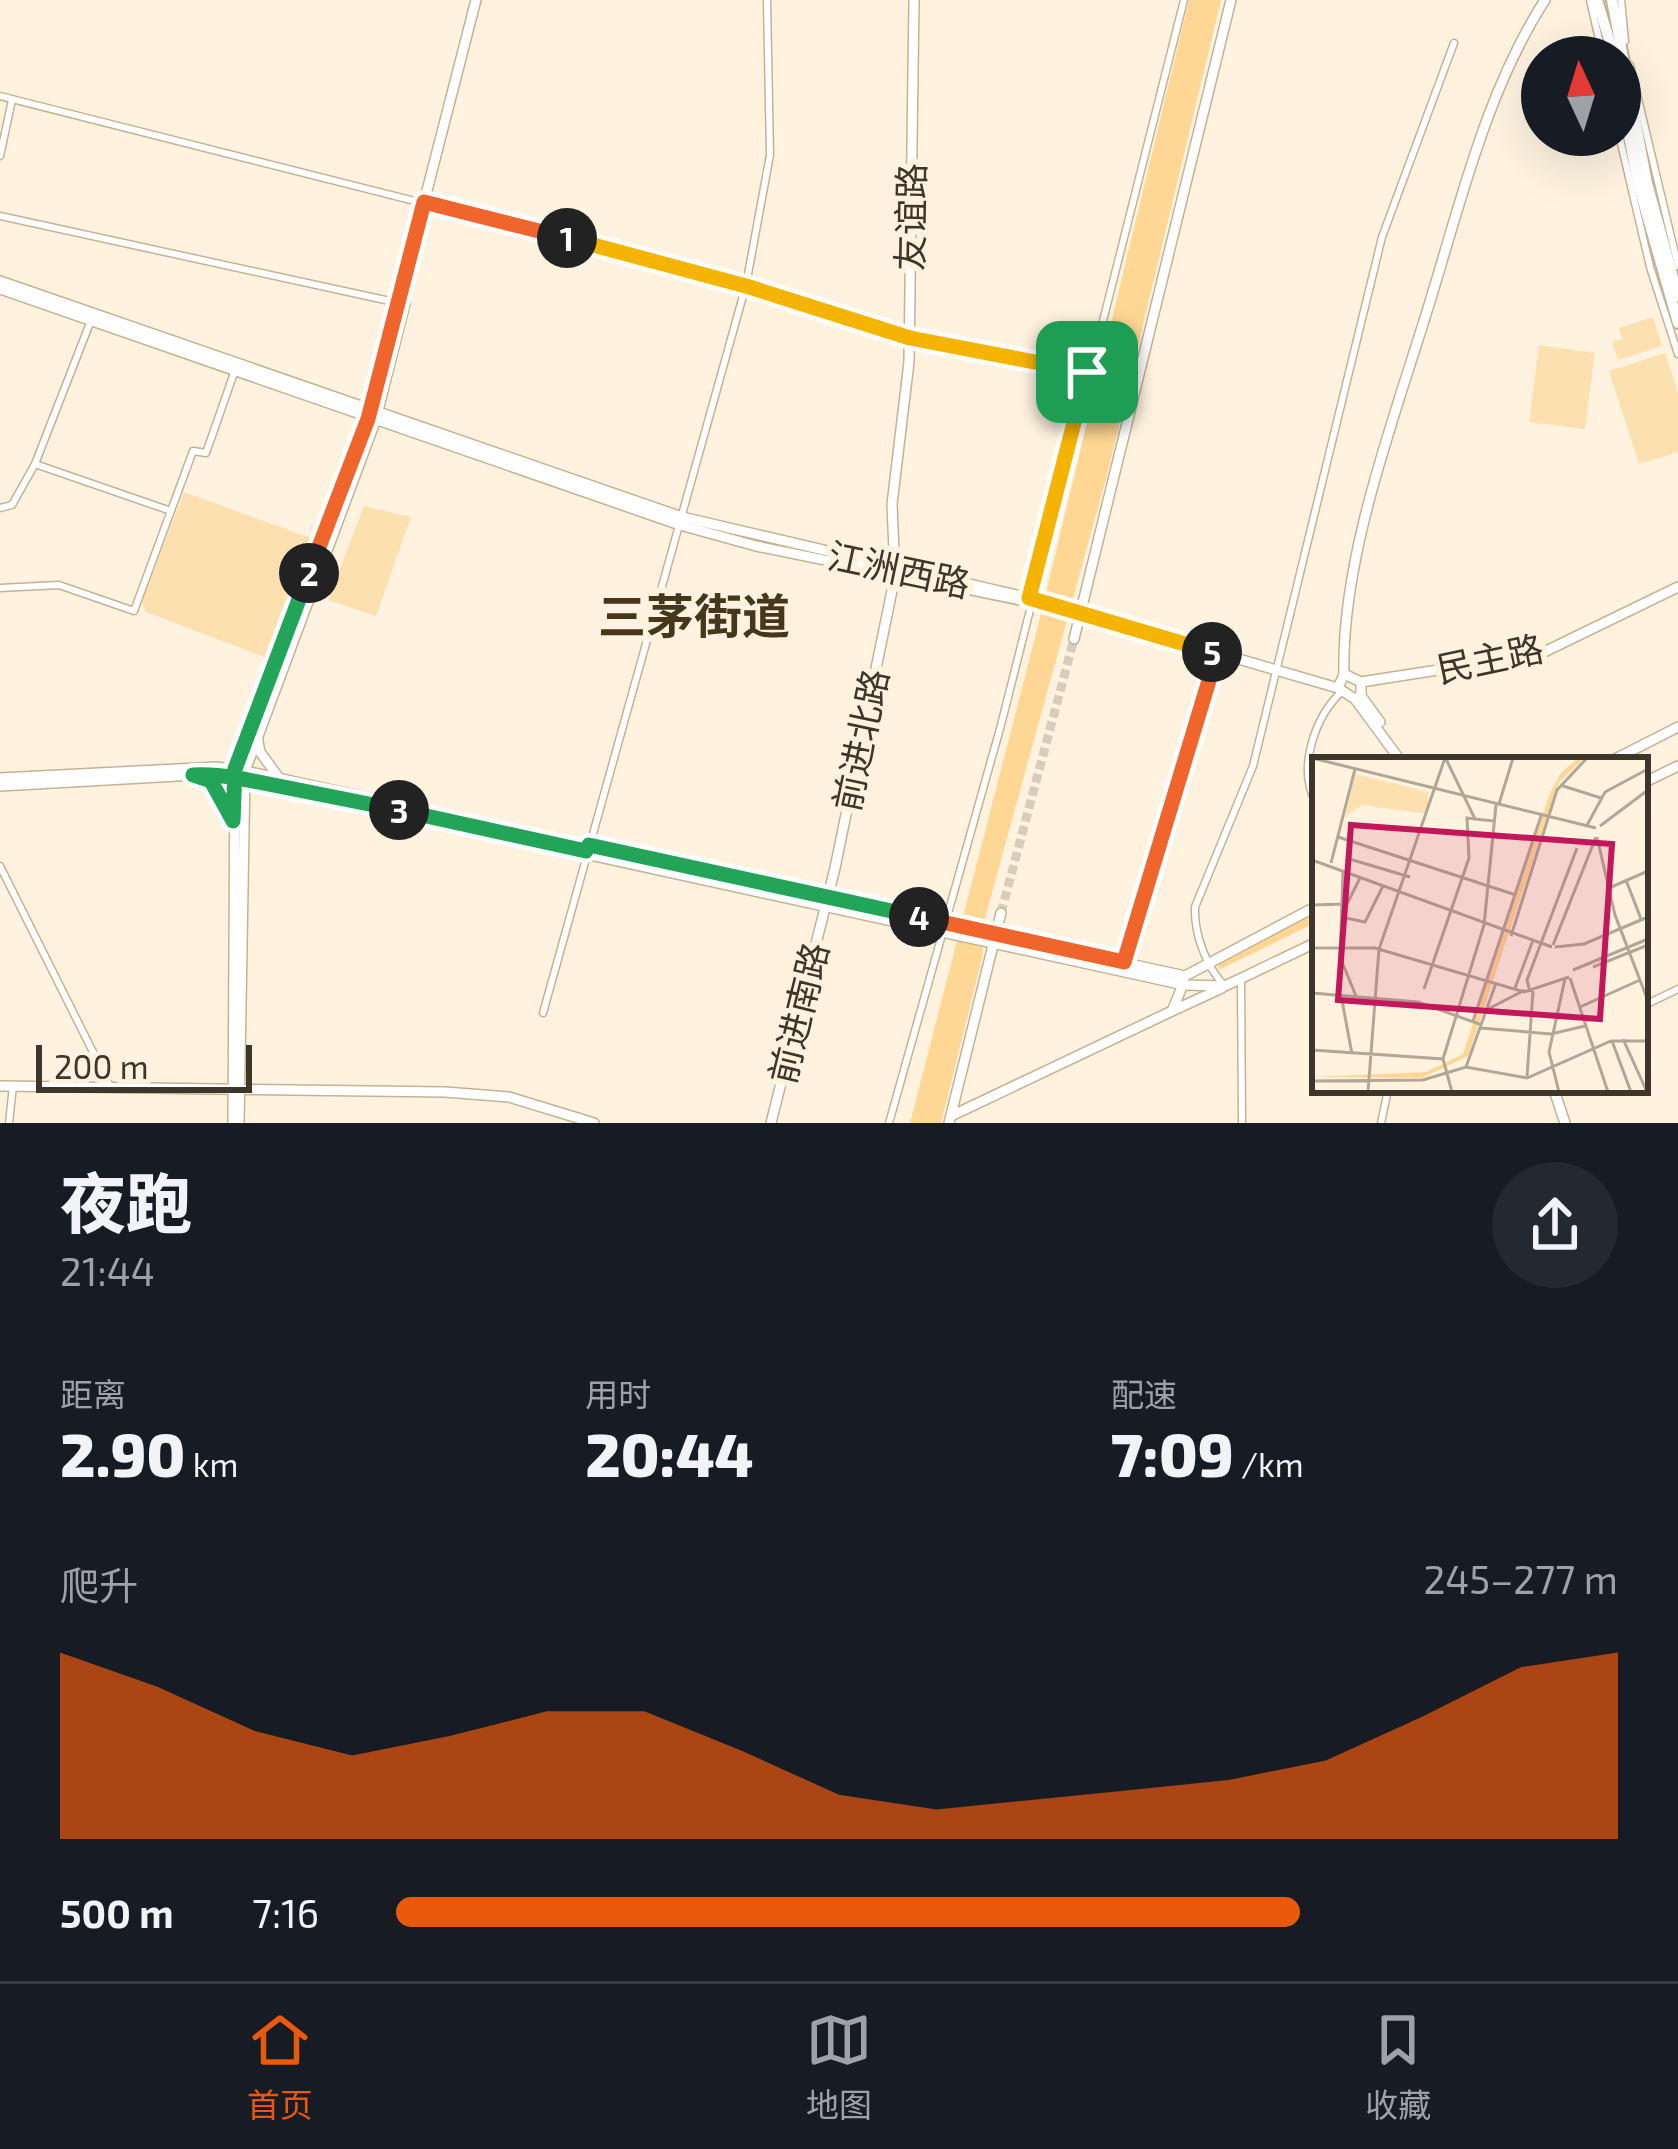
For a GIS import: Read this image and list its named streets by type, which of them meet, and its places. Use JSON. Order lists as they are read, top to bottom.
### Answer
{
  "streets": {
    "main road": [
      "友谊路",
      "江洲西路",
      "民主路",
      "前进北路",
      "前进南路"
    ]
  },
  "crossings": [
    ["友谊路", "江洲西路"],
    ["友谊路", "前进北路"],
    ["江洲西路", "前进北路"],
    ["前进北路", "前进南路"]
  ],
  "districts": ["三茅街道"],
  "scale_bar": "200 m",
  "north": "top",
  "page": {
    "pins": [
      "1",
      "2",
      "5",
      "3",
      "4"
    ],
    "scale": "200 m",
    "heading": ["夜跑", "21:44"],
    "stats": [
      ["距离", "2.90 km"],
      ["用时", "20:44"],
      ["配速", "7:09 /km"]
    ],
    "chart": ["爬升", "245–277 m"],
    "list": [
      {
        "name": "500 m",
        "note": "7:16"
      }
    ],
    "tabs": ["首页", "地图", "收藏"]
  }
}
